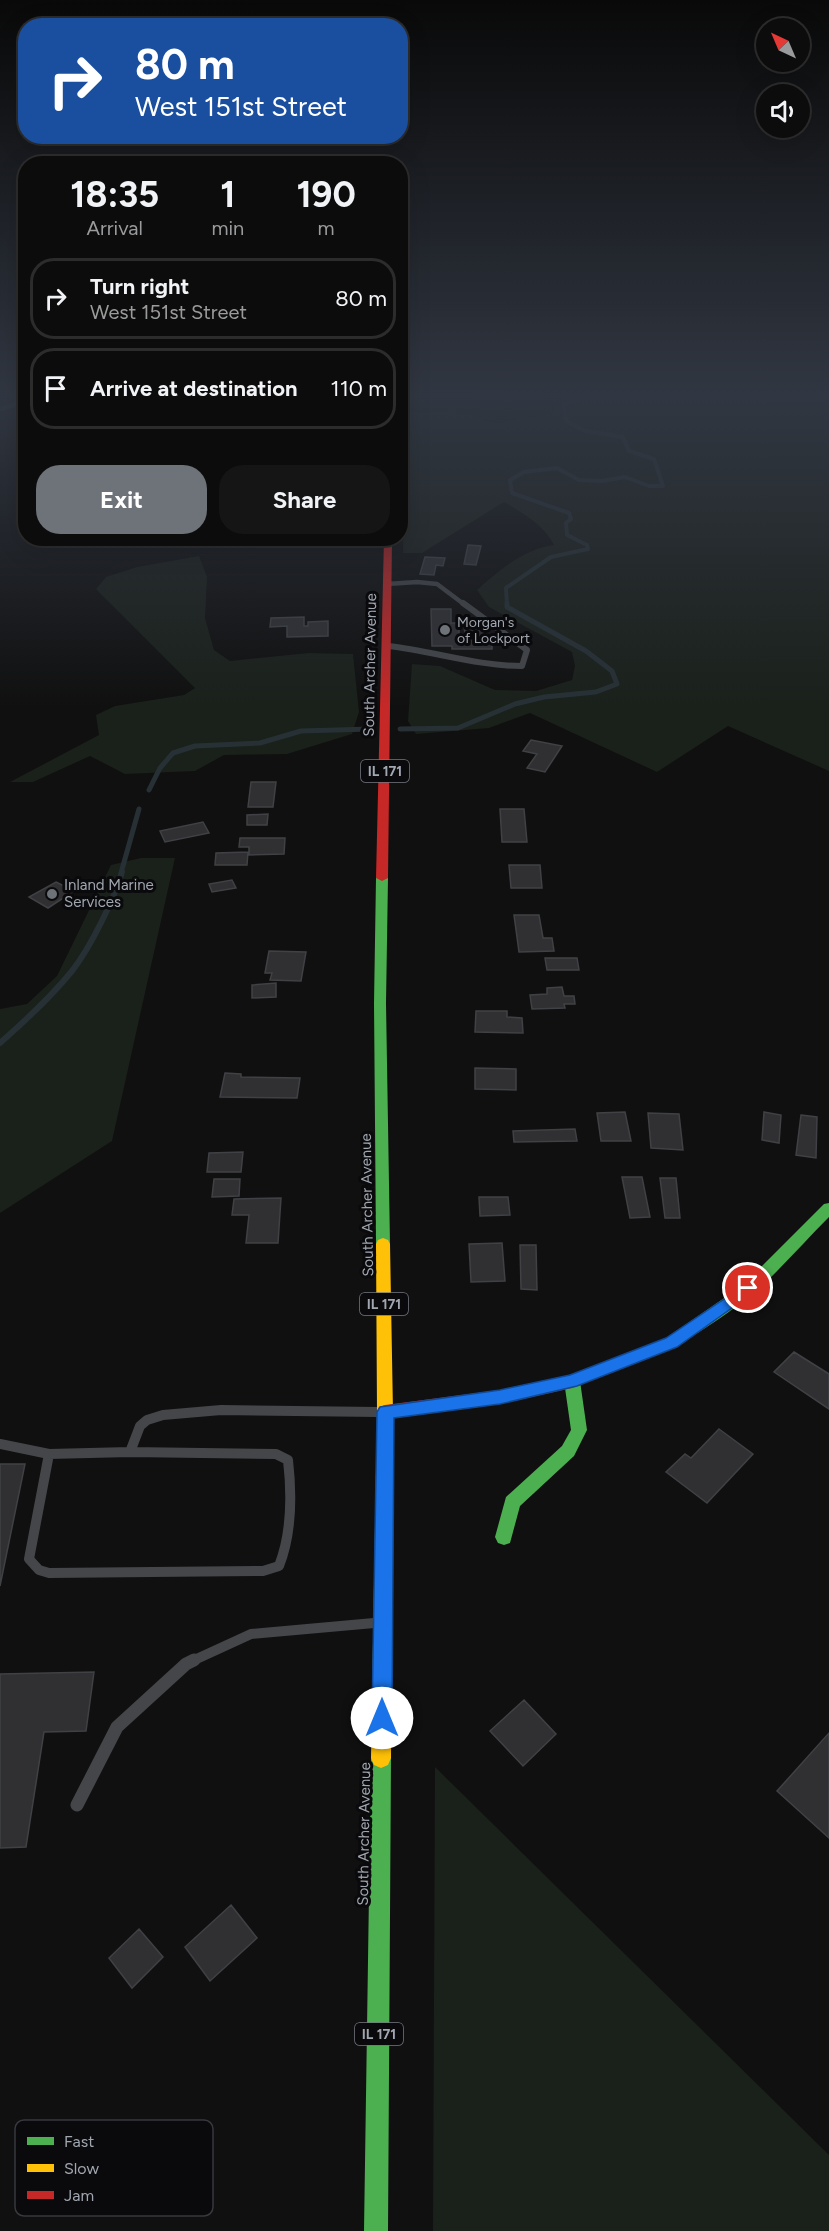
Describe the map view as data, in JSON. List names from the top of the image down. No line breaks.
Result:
{"streets":{"main road":["South Archer Avenue","IL 171"]},"places":["Morgan's of Lockport","Inland Marine Services"],"legend":["Fast","Slow","Jam"],"north":"top left","page":{"turn":["80 m","West 151st Street"],"eta":["18:35","Arrival","1","min","190","m"],"list":[{"name":"Turn right","note":"West 151st Street","value":"80 m"},{"name":"Arrive at destination","value":"110 m"}],"buttons":["Exit","Share"]}}
